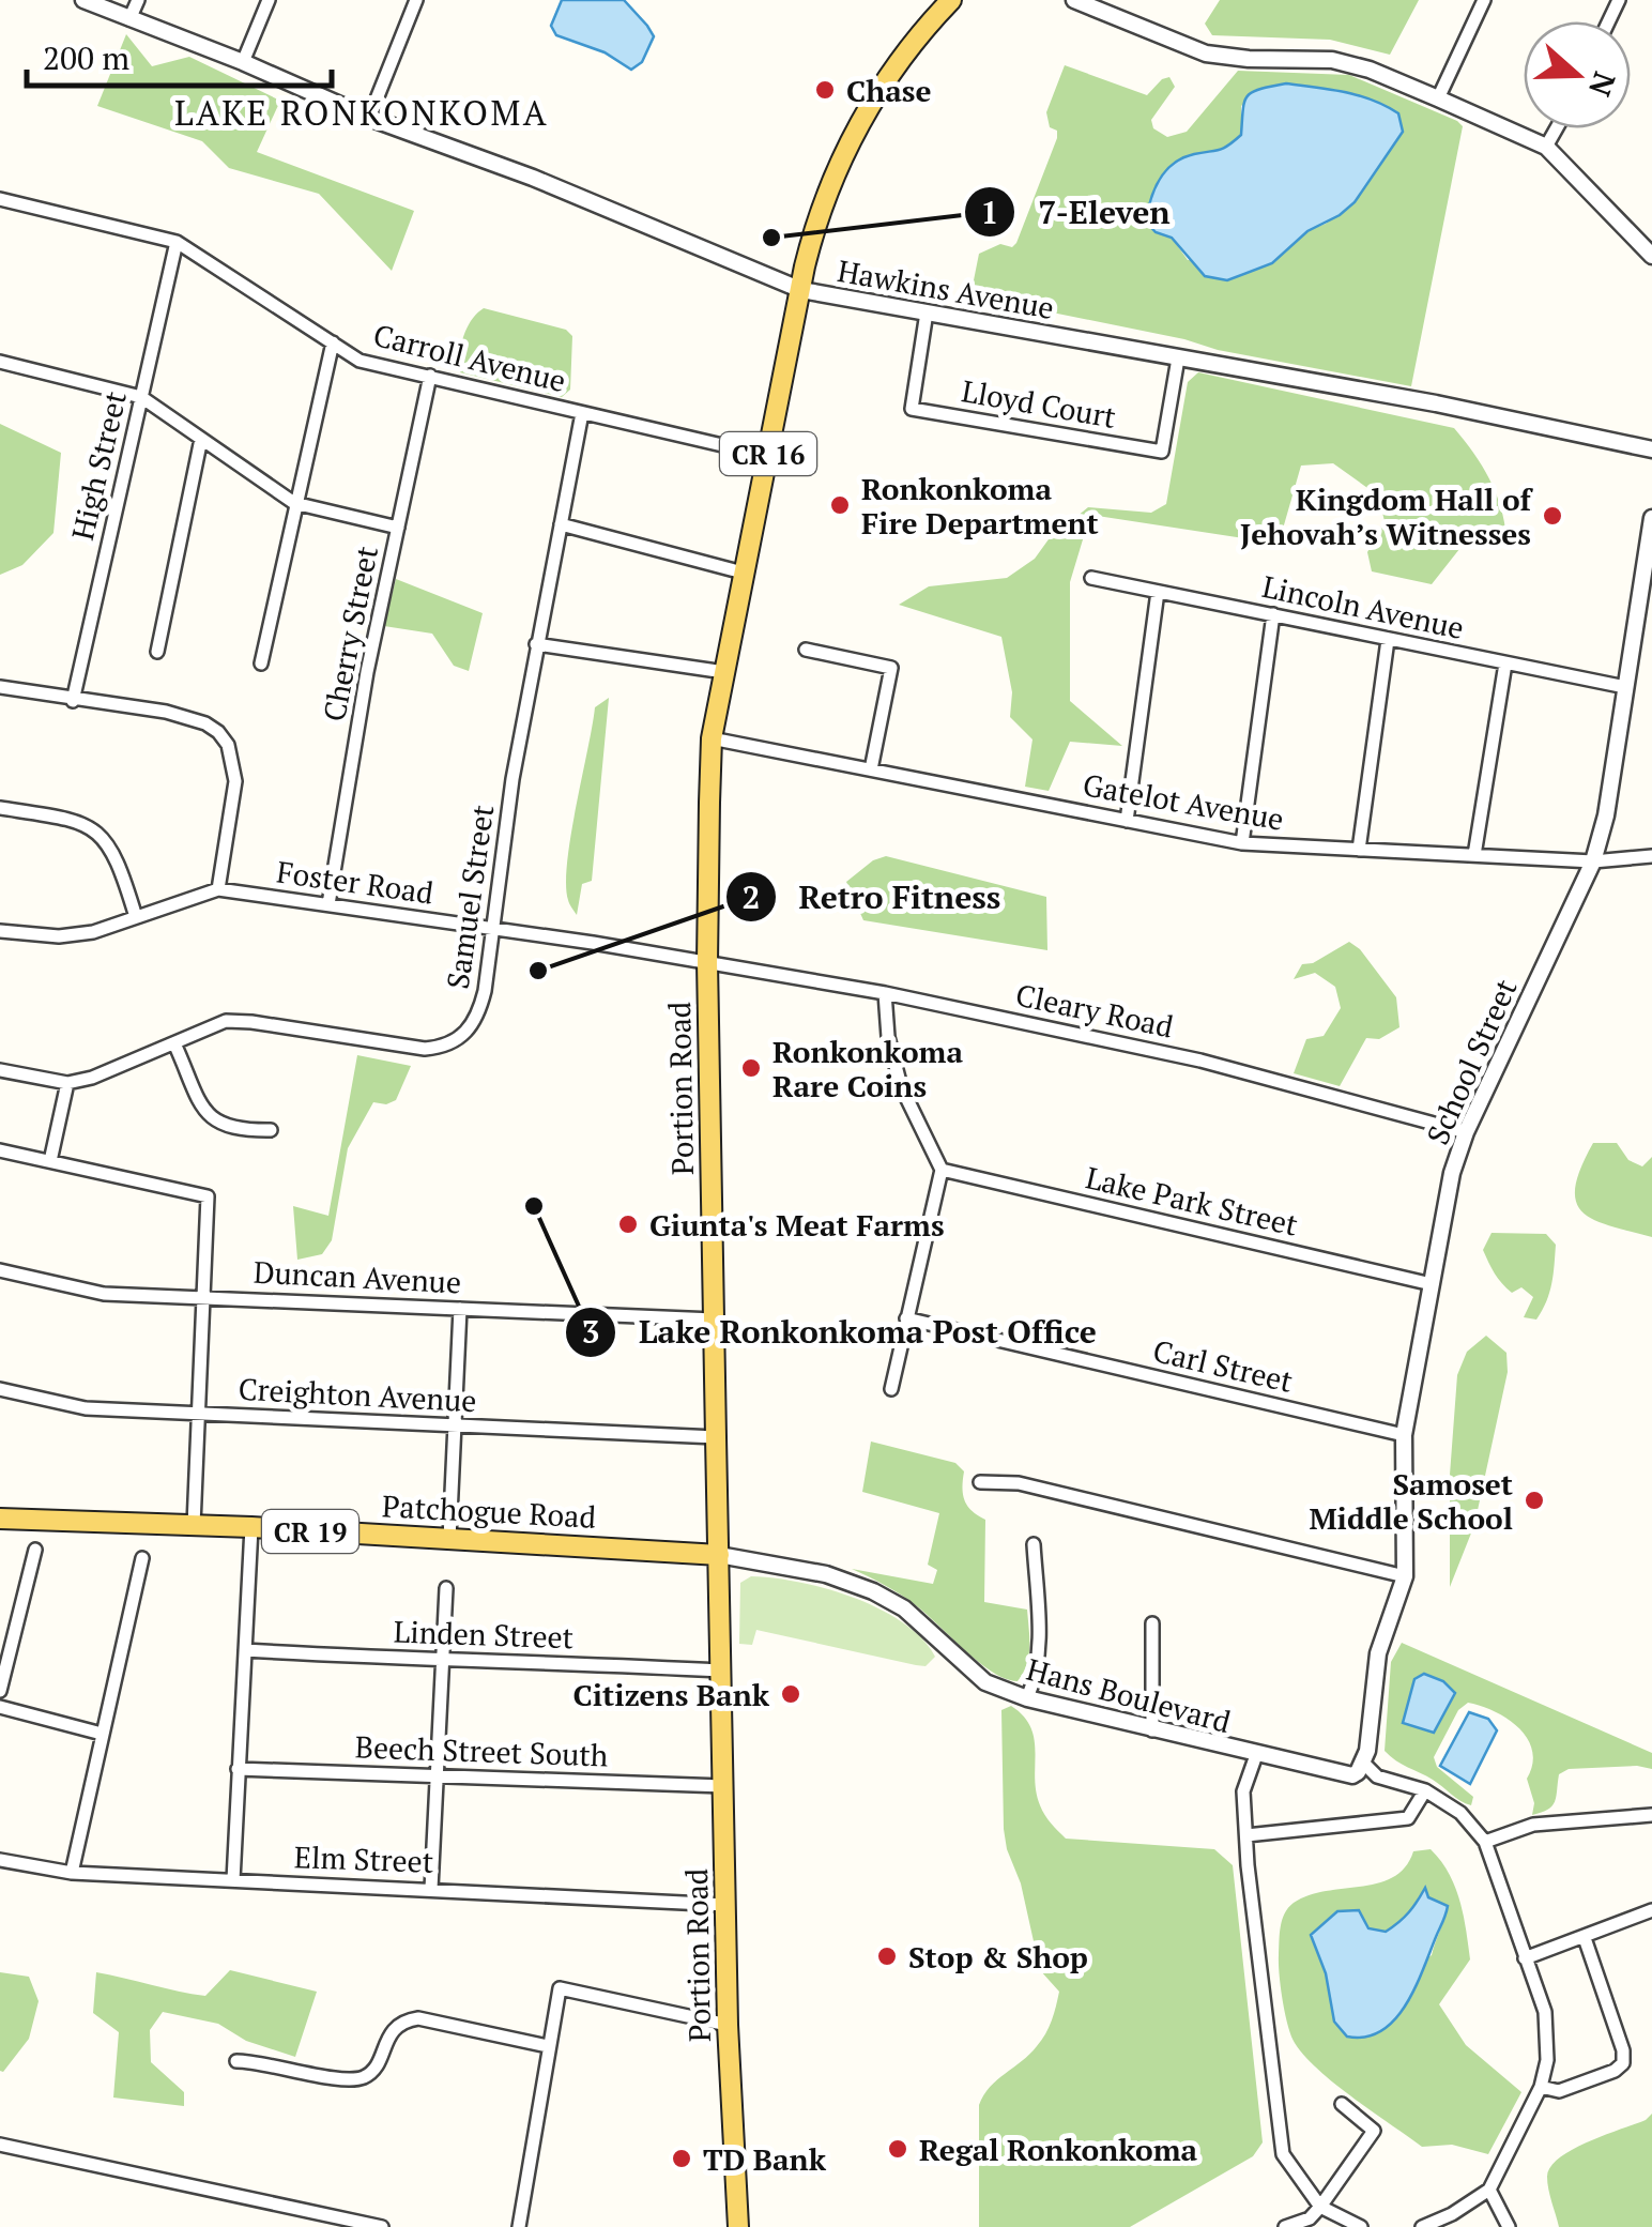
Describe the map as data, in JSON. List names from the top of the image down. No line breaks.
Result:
{"streets":{"main road":["CR 16","Portion Road","Patchogue Road","CR 19"],"street":["Hawkins Avenue","Carroll Avenue","Lloyd Court","High Street","Lincoln Avenue","Cherry Street","Gatelot Avenue","Foster Road","Samuel Street","Cleary Road","School Street","Lake Park Street","Duncan Avenue","Carl Street","Creighton Avenue","Linden Street","Hans Boulevard","Beech Street South","Elm Street"]},"crossings":[["Hawkins Avenue","Lloyd Court"],["Hawkins Avenue","Portion Road"],["Carroll Avenue","High Street"],["Carroll Avenue","Cherry Street"],["Carroll Avenue","Samuel Street"],["Carroll Avenue","Portion Road"],["Lincoln Avenue","School Street"],["Cherry Street","Foster Road"],["Gatelot Avenue","School Street"],["Gatelot Avenue","Portion Road"],["Foster Road","Samuel Street"],["Foster Road","Cleary Road"],["Foster Road","Portion Road"],["Cleary Road","School Street"],["Cleary Road","Portion Road"],["School Street","Lake Park Street"],["School Street","Carl Street"],["School Street","Hans Boulevard"],["Portion Road","Duncan Avenue"],["Portion Road","Creighton Avenue"],["Portion Road","Patchogue Road"],["Portion Road","Linden Street"],["Portion Road","Hans Boulevard"],["Portion Road","Beech Street South"],["Portion Road","Elm Street"],["Patchogue Road","Hans Boulevard"]],"districts":["LAKE RONKONKOMA"],"places":["Chase","7-Eleven","Ronkonkoma Fire Department","Kingdom Hall of Jehovah’s Witnesses","Retro Fitness","Ronkonkoma Rare Coins","Lake Ronkonkoma Post Office","Giunta's Meat Farms","Samoset Middle School","Citizens Bank","Stop & Shop","Regal Ronkonkoma","TD Bank"],"scale_bar":"200 m","north":"right"}
